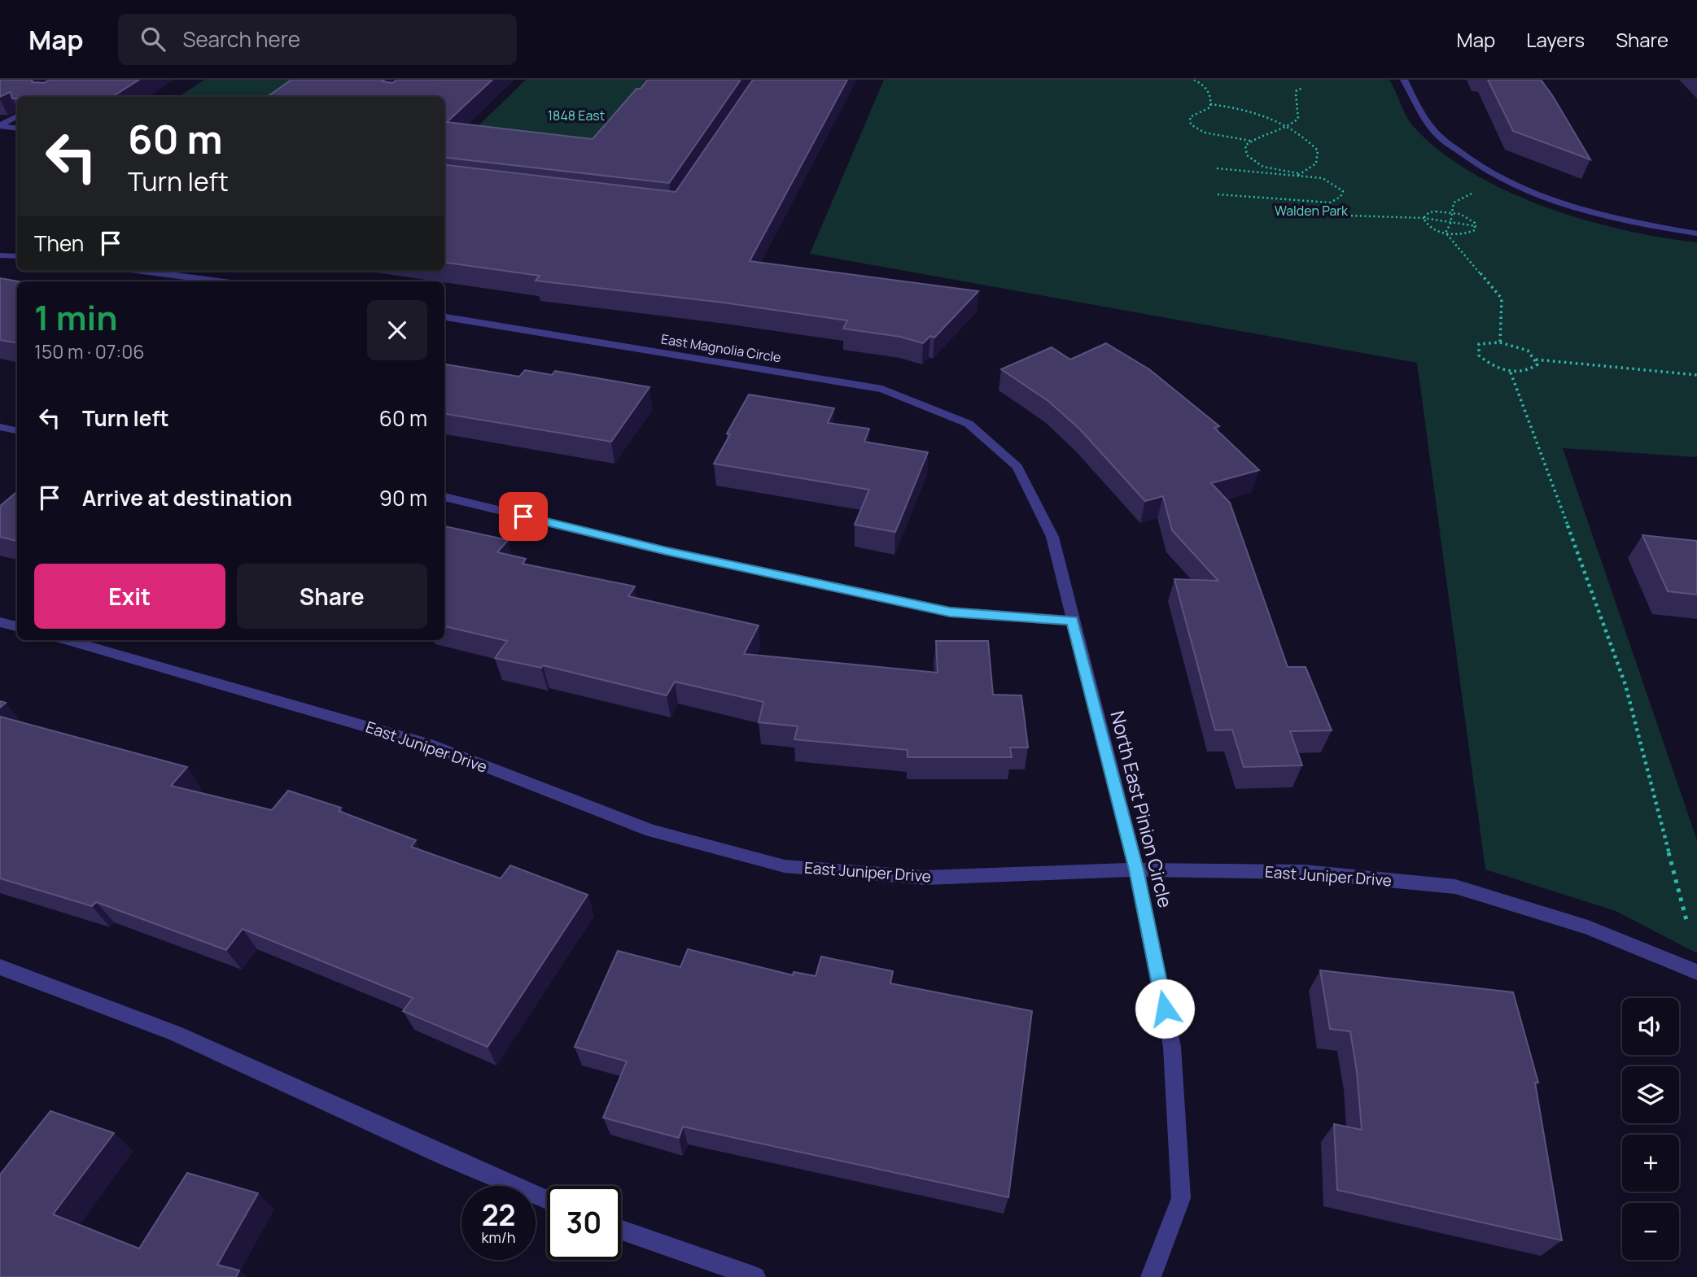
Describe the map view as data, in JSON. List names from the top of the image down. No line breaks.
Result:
{"streets":{"street":["East Magnolia Circle","East Juniper Drive","North East Pinion Circle"]},"crossings":[["East Magnolia Circle","North East Pinion Circle"],["East Juniper Drive","North East Pinion Circle"]],"parks":["1848 East","Walden Park"],"page":{"header":"Map","search":"Search here","nav":["Map","Layers","Share"],"turn":["60 m","Turn left"],"then":"Then","heading":["1 min","150 m · 07:06"],"list":[{"name":"Turn left","value":"60 m"},{"name":"Arrive at destination","value":"90 m"}],"buttons":["Exit","Share"],"map_buttons":["+","−"],"speed":"22 km/h","limit":"30"}}
